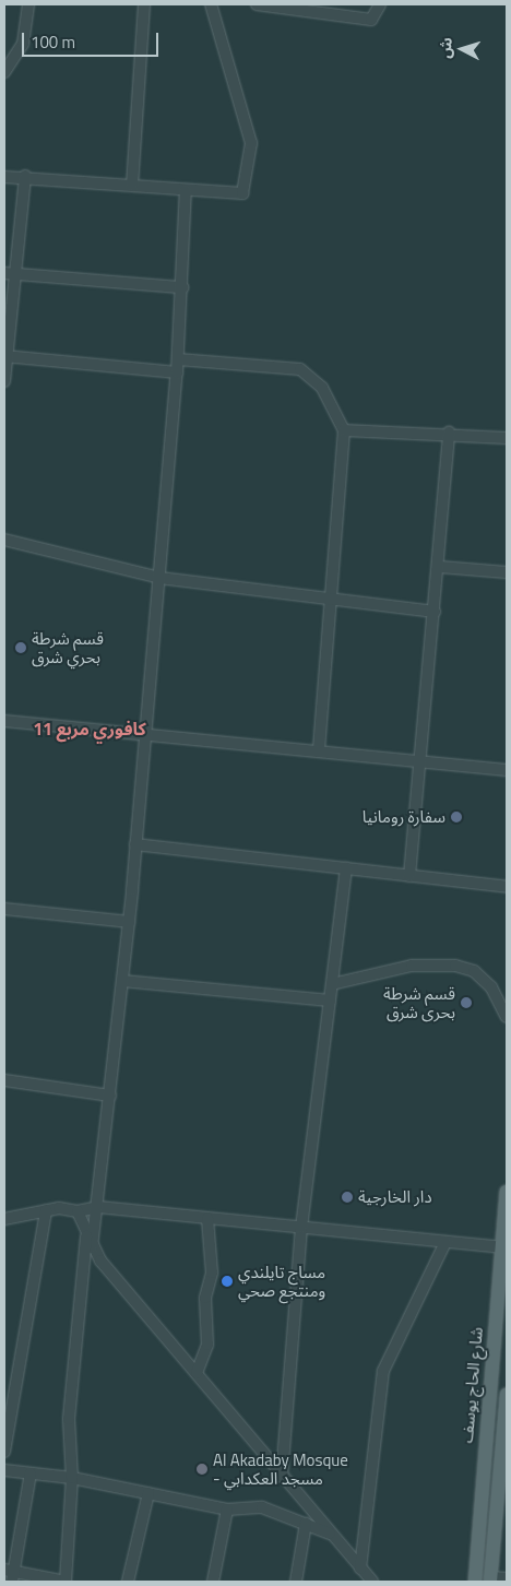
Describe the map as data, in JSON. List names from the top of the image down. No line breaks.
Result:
{"streets":{"main road":["شارع الحاج يوسف"]},"districts":["كافوري مربع 11"],"places":["قسم شرطة بحري شرق","سفارة رومانيا","قسم شرطة بحرى شرق","دار الخارجية","مساج تايلندي ومنتجع صحي","Al Akadaby Mosque - مسجد العكدابي"],"scale_bar":"100 m","north":"left"}
